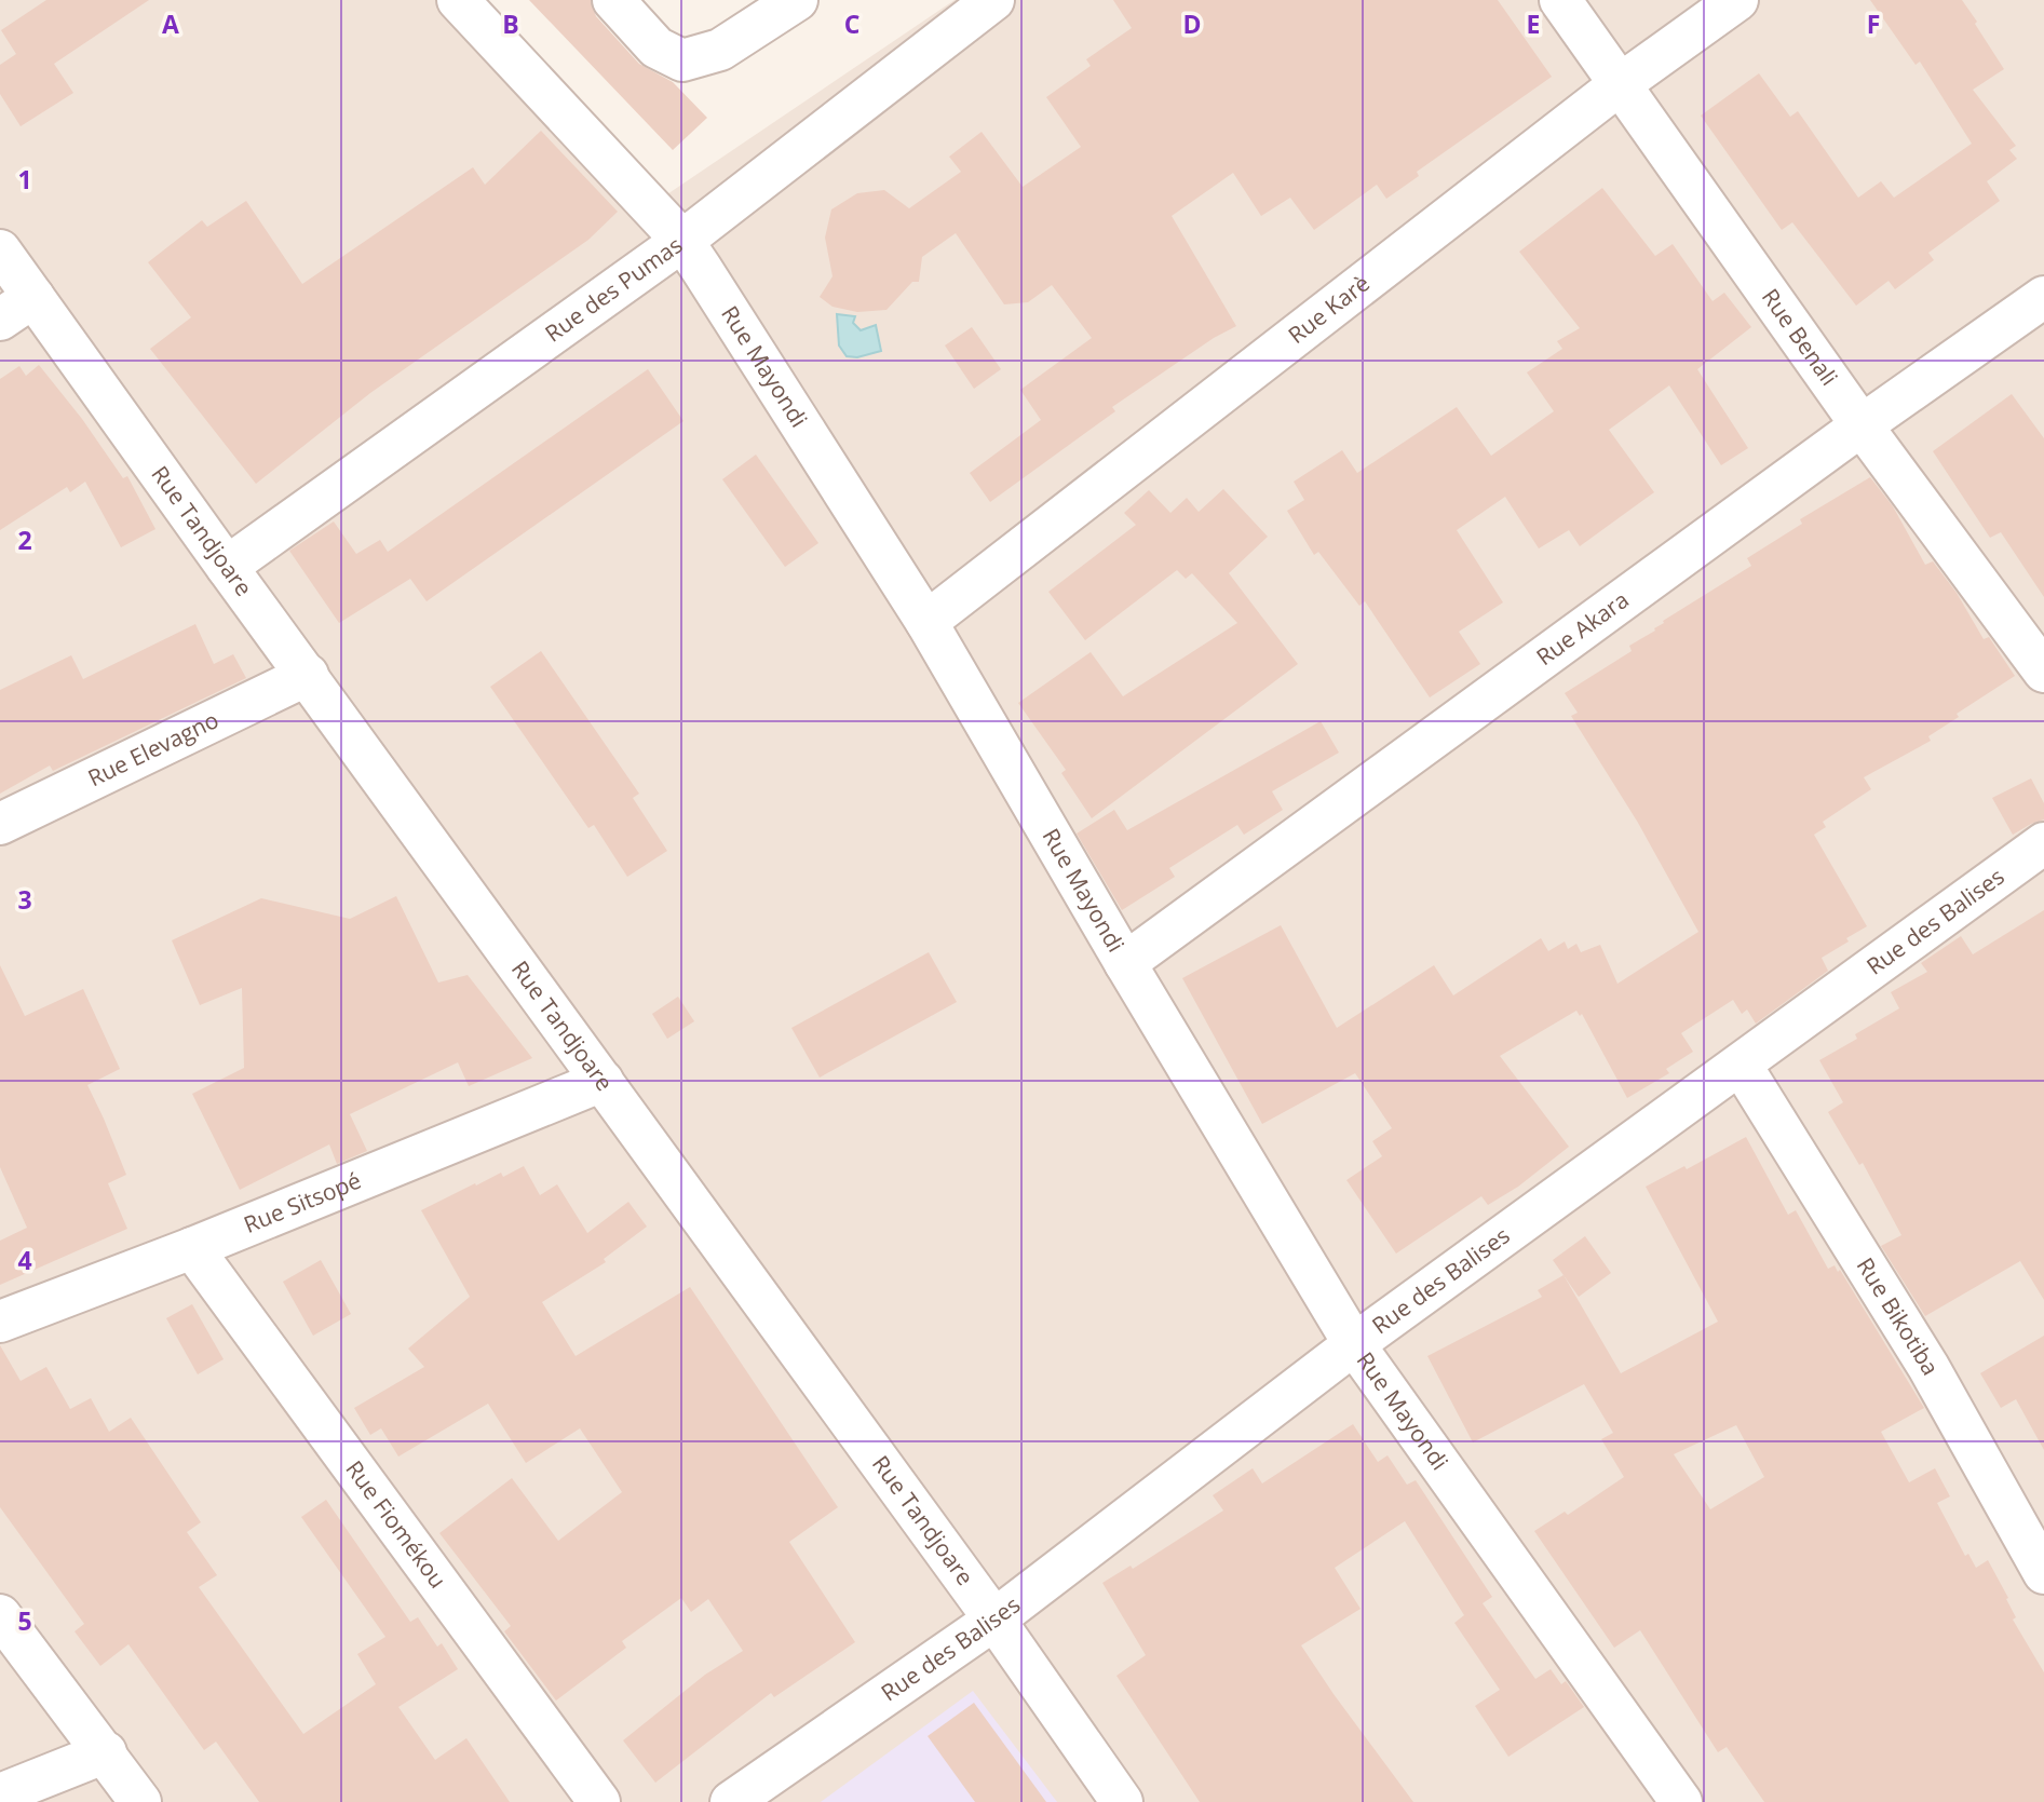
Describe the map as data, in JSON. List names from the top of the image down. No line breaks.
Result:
{"streets":{"street":["Rue des Pumas","Rue Karè","Rue Benali","Rue Mayondi","Rue Tandjoare","Rue Akara","Rue Elevagno","Rue des Balises","Rue Sitsopé","Rue Bikotiba","Rue Fiomékou"]},"crossings":[["Rue des Pumas","Rue Mayondi"],["Rue des Pumas","Rue Tandjoare"],["Rue Karè","Rue Benali"],["Rue Karè","Rue Mayondi"],["Rue Benali","Rue Akara"],["Rue Mayondi","Rue Akara"],["Rue Mayondi","Rue des Balises"],["Rue Tandjoare","Rue Elevagno"],["Rue Tandjoare","Rue des Balises"],["Rue Tandjoare","Rue Sitsopé"],["Rue des Balises","Rue Bikotiba"],["Rue Sitsopé","Rue Fiomékou"]],"grid":{"columns":["A","B","C","D","E","F"],"rows":["1","2","3","4","5"]}}
